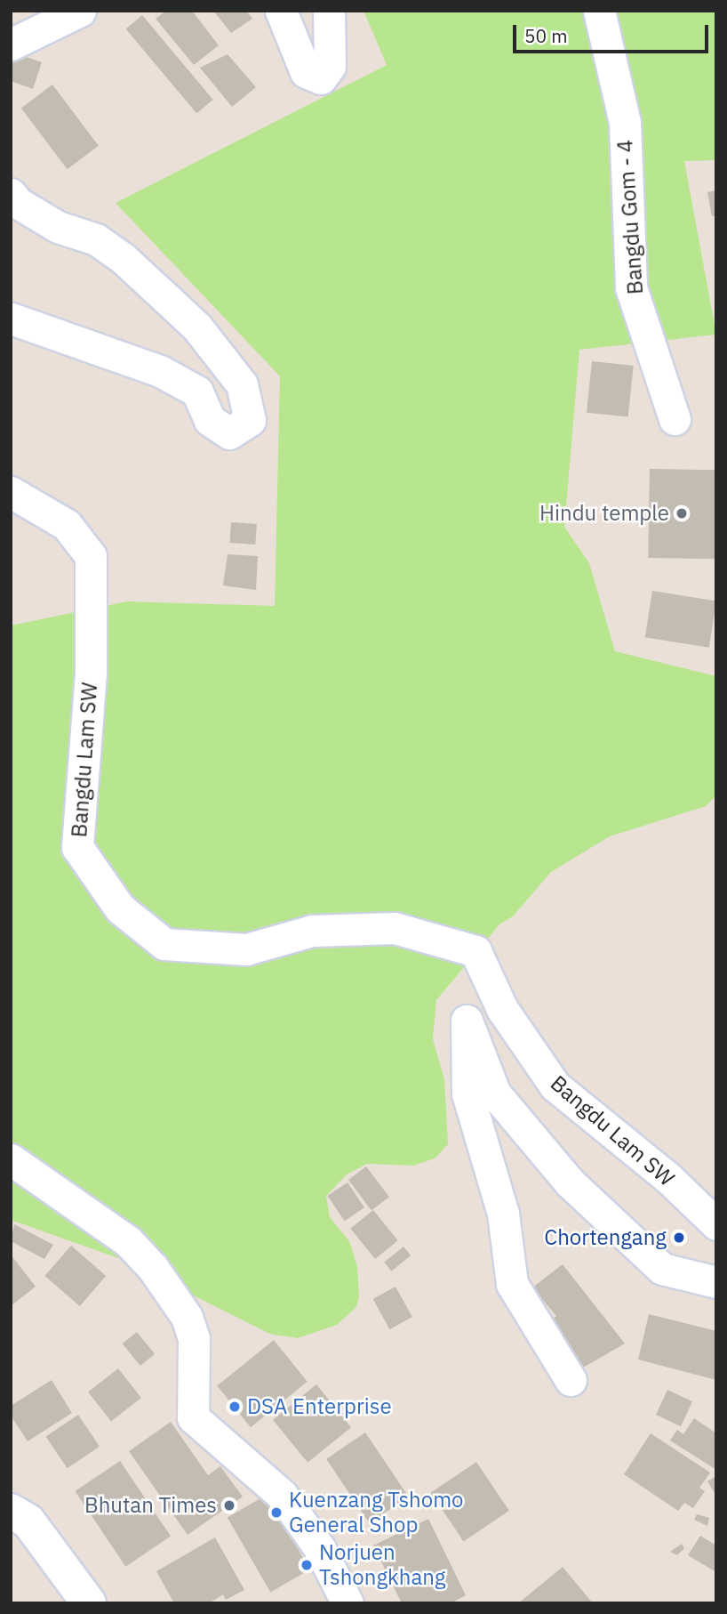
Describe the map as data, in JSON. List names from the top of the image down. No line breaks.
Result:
{"streets":{"street":["Bangdu Gom - 4","Bangdu Lam SW"]},"places":["Hindu temple","Chortengang","DSA Enterprise","Bhutan Times","Kuenzang Tshomo General Shop","Norjuen Tshongkhang"],"scale_bar":"50 m"}
